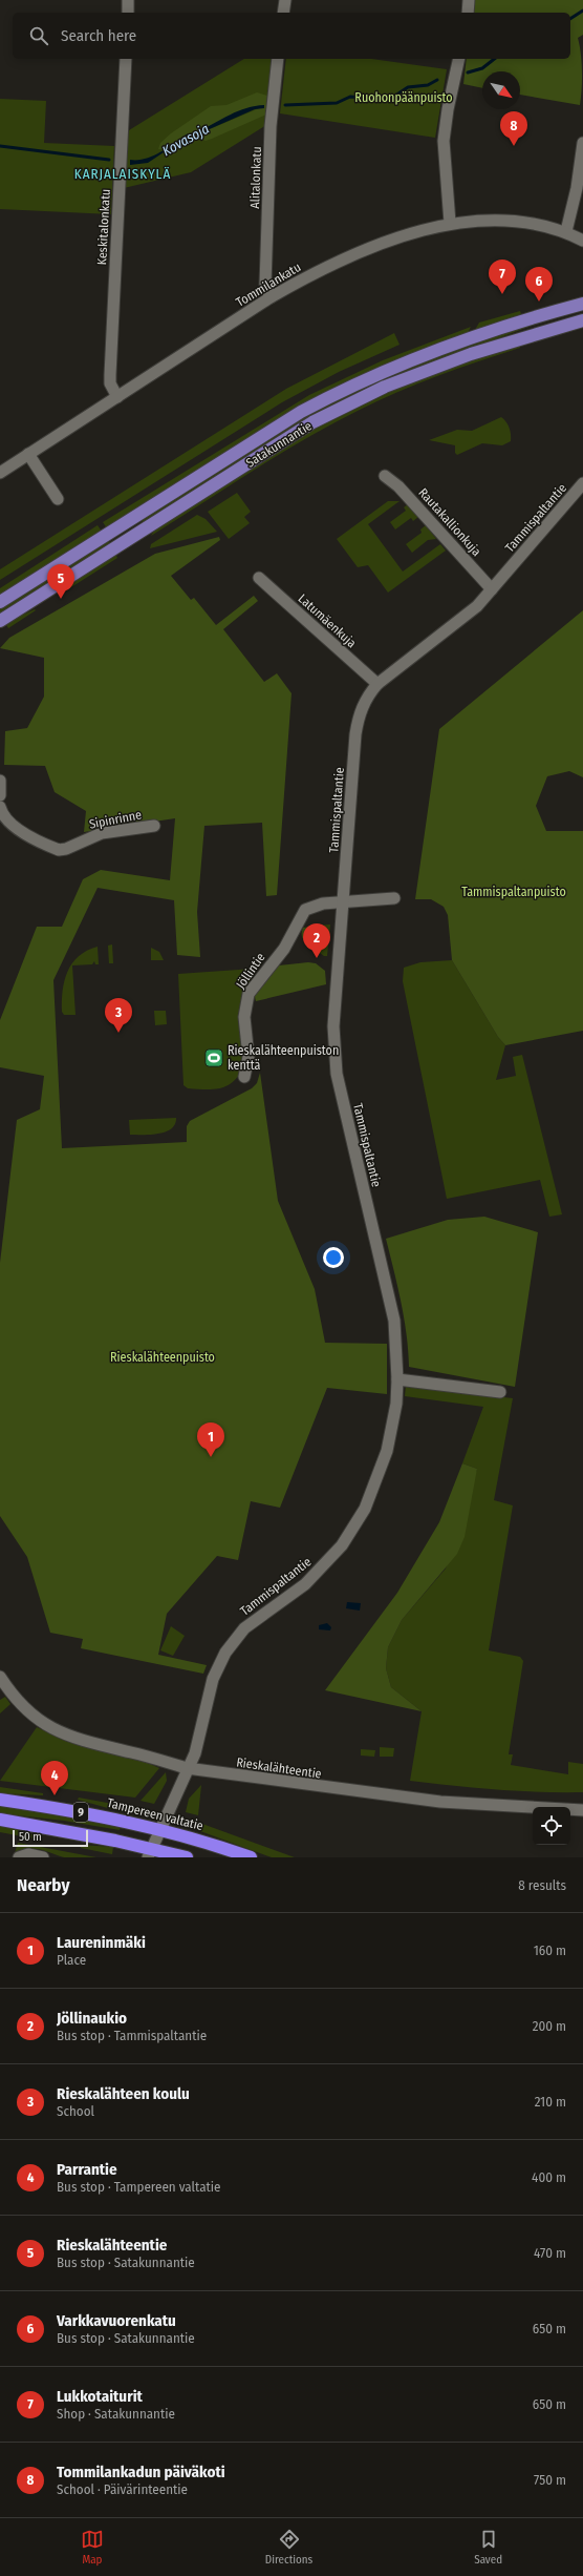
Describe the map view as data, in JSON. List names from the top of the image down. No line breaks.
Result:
{"streets":{"highway":["9","Tampereen valtatie"],"main road":["Satakunnantie"],"street":["Alitalonkatu","Keskitalonkatu","Tommilankatu","Tammispaltantie","Rautakallionkuja","Latumäenkuja","Sipinrinne","Jöllintie","Rieskalähteentie"]},"crossings":[["Alitalonkatu","Tommilankatu"],["Keskitalonkatu","Tommilankatu"],["Tammispaltantie","Rautakallionkuja"],["Tammispaltantie","Latumäenkuja"],["Tammispaltantie","Jöllintie"],["Tammispaltantie","Rieskalähteentie"],["Tammispaltantie","9"],["Tammispaltantie","Tampereen valtatie"]],"districts":["KARJALAISKYLÄ"],"water":["Kovasoja"],"parks":["Ruohonpäänpuisto","Tammispaltanpuisto","Rieskalähteenpuisto"],"places":{"sports":["Rieskalähteenpuiston kenttä"]},"scale_bar":"50 m","north":"bottom right","page":{"search":"Search here","pins":["8","7","6","5","2","3","1","4"],"scale":"50 m","heading":["Nearby","8 results"],"list":[{"mark":"1","name":"Laureninmäki","note":"Place","value":"160 m"},{"mark":"2","name":"Jöllinaukio","note":"Bus stop · Tammispaltantie","value":"200 m"},{"mark":"3","name":"Rieskalähteen koulu","note":"School","value":"210 m"},{"mark":"4","name":"Parrantie","note":"Bus stop · Tampereen valtatie","value":"400 m"},{"mark":"5","name":"Rieskalähteentie","note":"Bus stop · Satakunnantie","value":"470 m"},{"mark":"6","name":"Varkkavuorenkatu","note":"Bus stop · Satakunnantie","value":"650 m"},{"mark":"7","name":"Lukkotaiturit","note":"Shop · Satakunnantie","value":"650 m"},{"mark":"8","name":"Tommilankadun päiväkoti","note":"School · Päivärinteentie","value":"750 m"}],"nav":["Map","Directions","Saved"]}}
